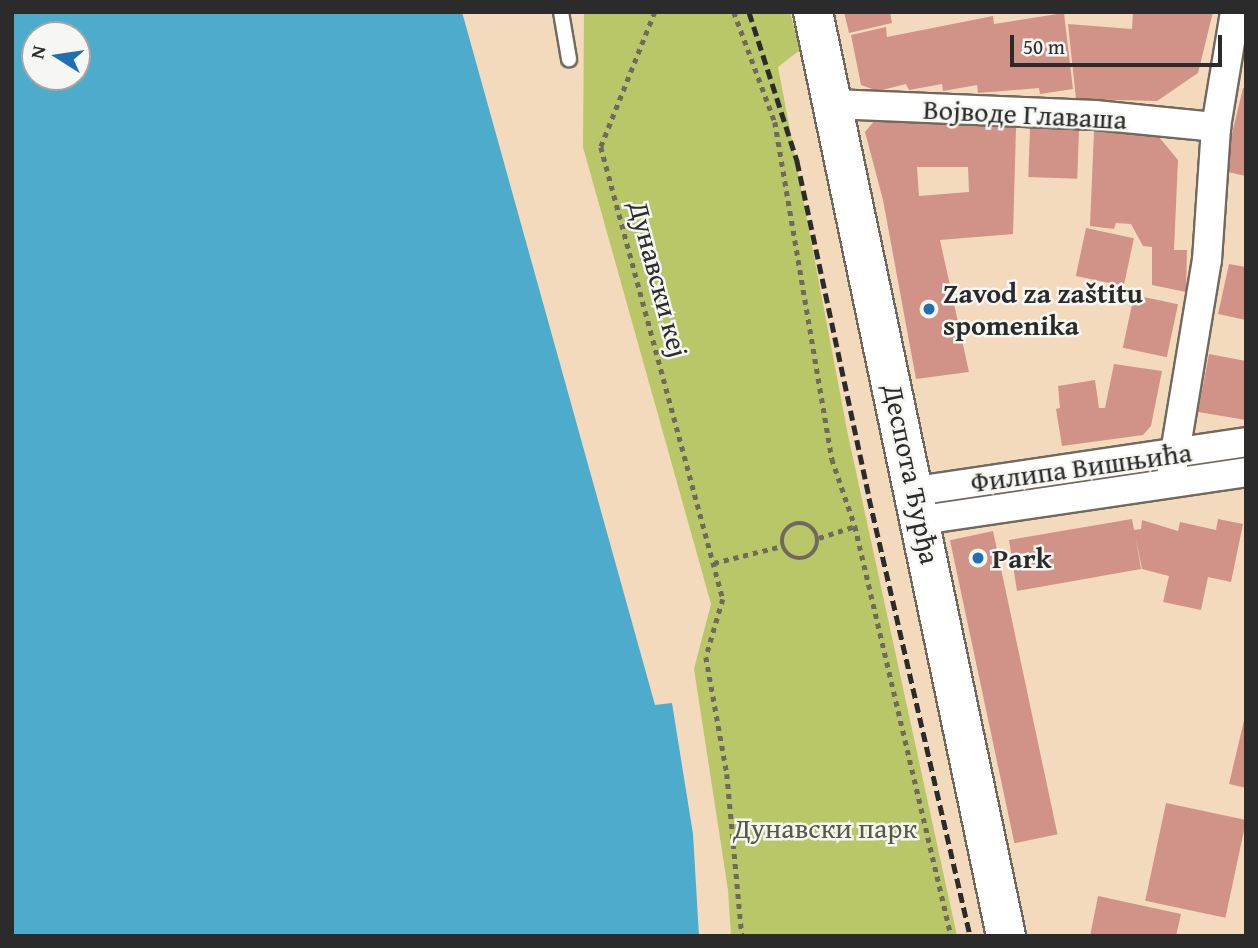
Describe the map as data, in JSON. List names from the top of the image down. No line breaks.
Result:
{"streets":{"street":["Војводе Главаша","Филипа Вишњића","Деспота Ђурђа"],"path":["Дунавски кеј"]},"crossings":[["Војводе Главаша","Деспота Ђурђа"],["Филипа Вишњића","Деспота Ђурђа"]],"parks":["Дунавски парк"],"places":["Zavod za zaštitu spomenika","Park"],"scale_bar":"50 m","north":"left"}
